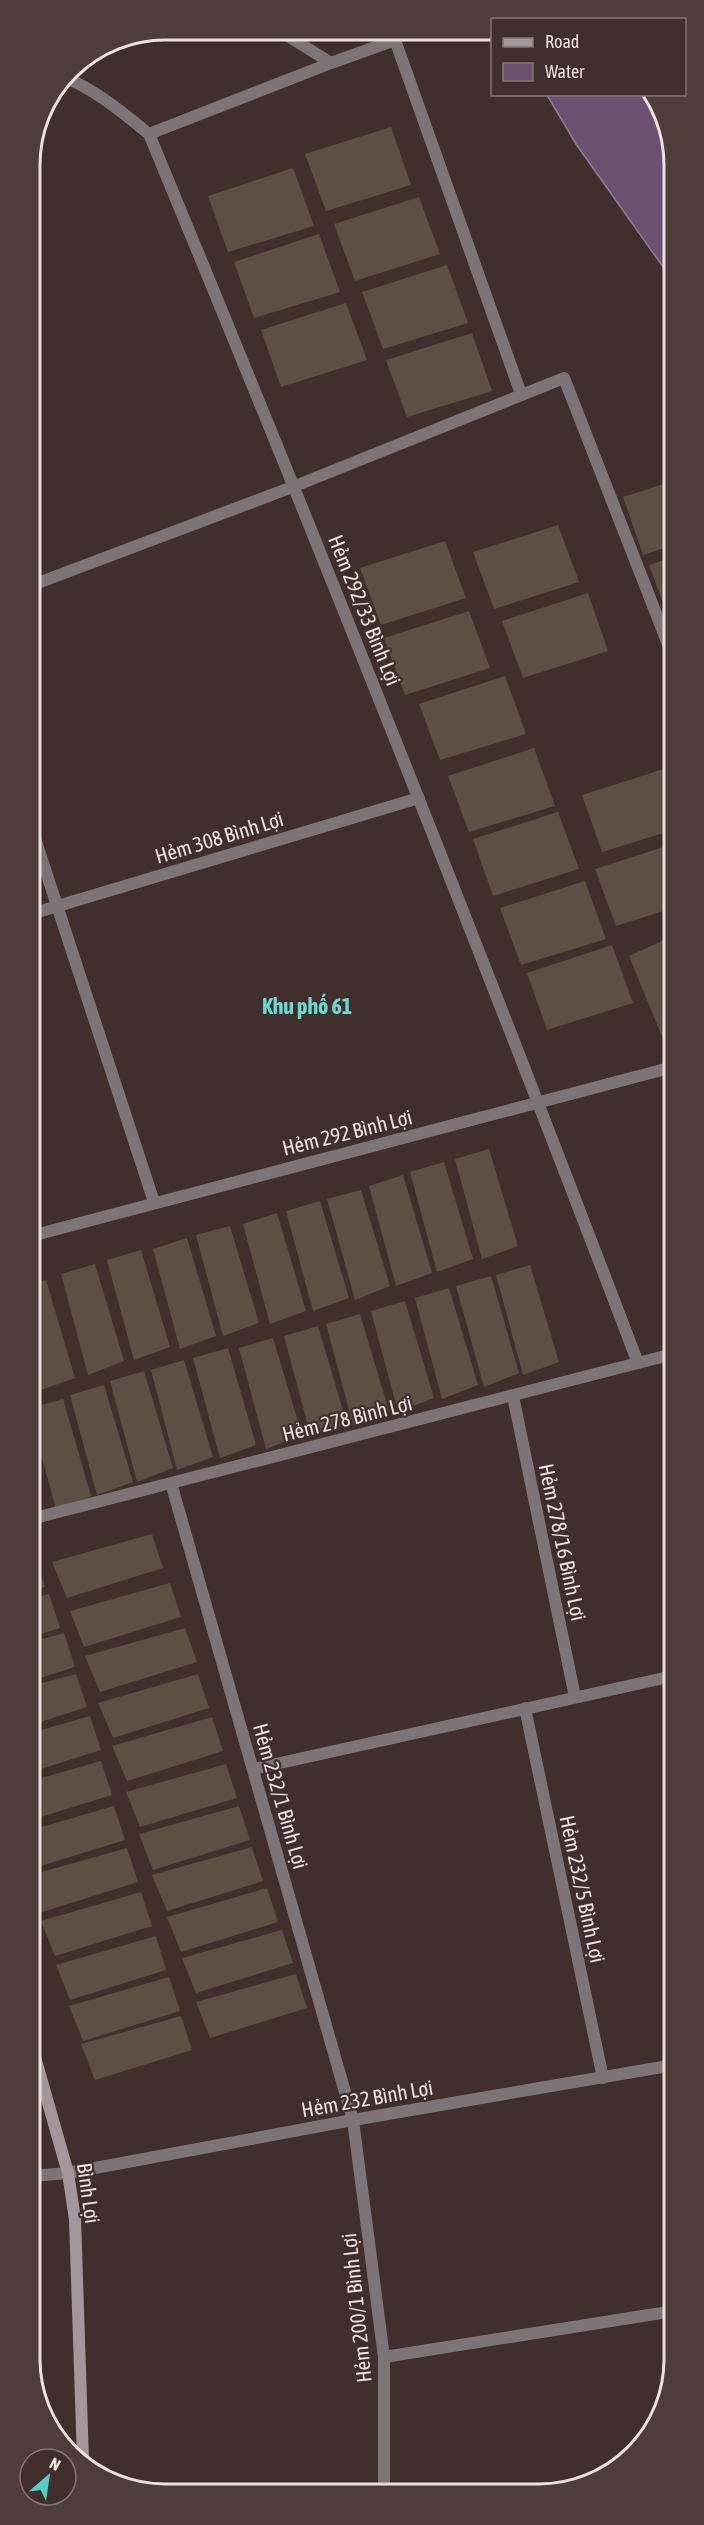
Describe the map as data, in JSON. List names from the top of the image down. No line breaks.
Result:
{"streets":{"street":["Hẻm 292/33 Bình Lợi","Hẻm 308 Bình Lợi","Hẻm 292 Bình Lợi","Hẻm 278 Bình Lợi","Hẻm 278/16 Bình Lợi","Hẻm 232/1 Bình Lợi","Hẻm 232/5 Bình Lợi","Hẻm 232 Bình Lợi","Bình Lợi","Hẻm 200/1 Bình Lợi"]},"crossings":[["Hẻm 292/33 Bình Lợi","Hẻm 308 Bình Lợi"],["Hẻm 292/33 Bình Lợi","Hẻm 292 Bình Lợi"],["Hẻm 292/33 Bình Lợi","Hẻm 278 Bình Lợi"],["Hẻm 278 Bình Lợi","Hẻm 278/16 Bình Lợi"],["Hẻm 278 Bình Lợi","Hẻm 232/1 Bình Lợi"],["Hẻm 232/1 Bình Lợi","Hẻm 232 Bình Lợi"],["Hẻm 232/1 Bình Lợi","Hẻm 200/1 Bình Lợi"],["Hẻm 232/5 Bình Lợi","Hẻm 232 Bình Lợi"],["Hẻm 232 Bình Lợi","Bình Lợi"],["Hẻm 232 Bình Lợi","Hẻm 200/1 Bình Lợi"]],"districts":["Khu phố 61"],"legend":["Road","Water"],"north":"top right"}
